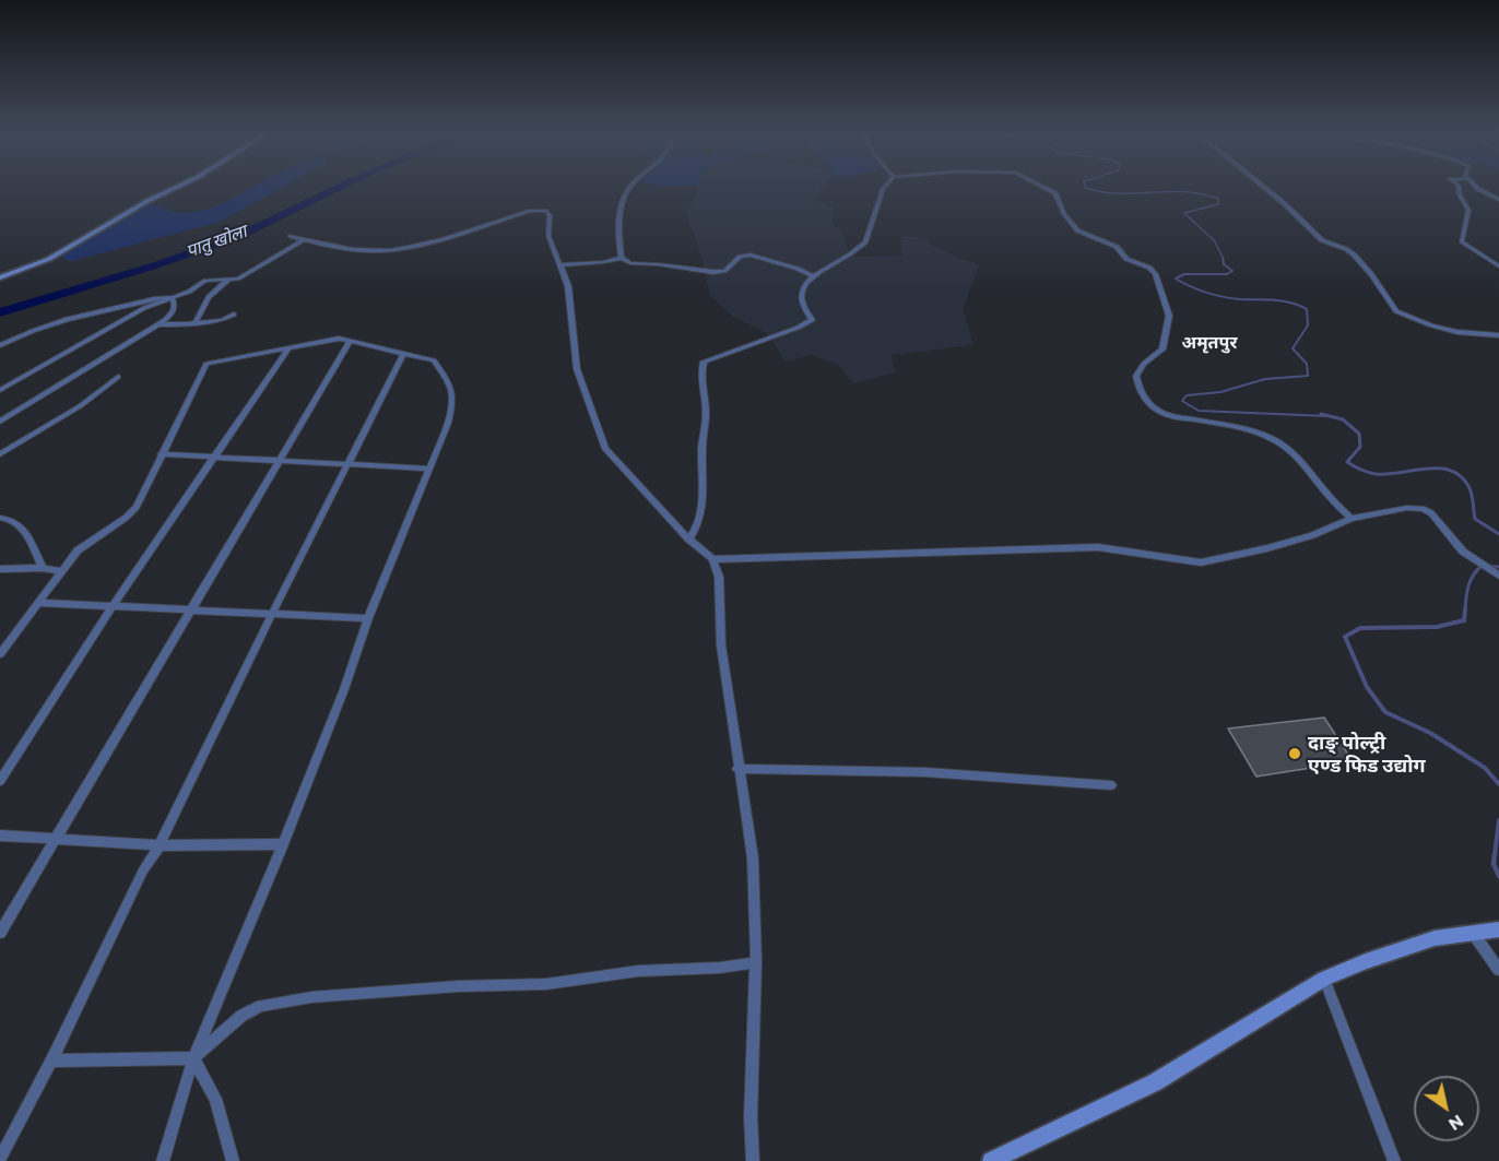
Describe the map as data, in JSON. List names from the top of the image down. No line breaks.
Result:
{"districts":["अमृतपुर"],"water":["पातु खोला"],"places":["दाङ् पोल्ट्री एण्ड फिड उद्योग"],"north":"bottom right"}
